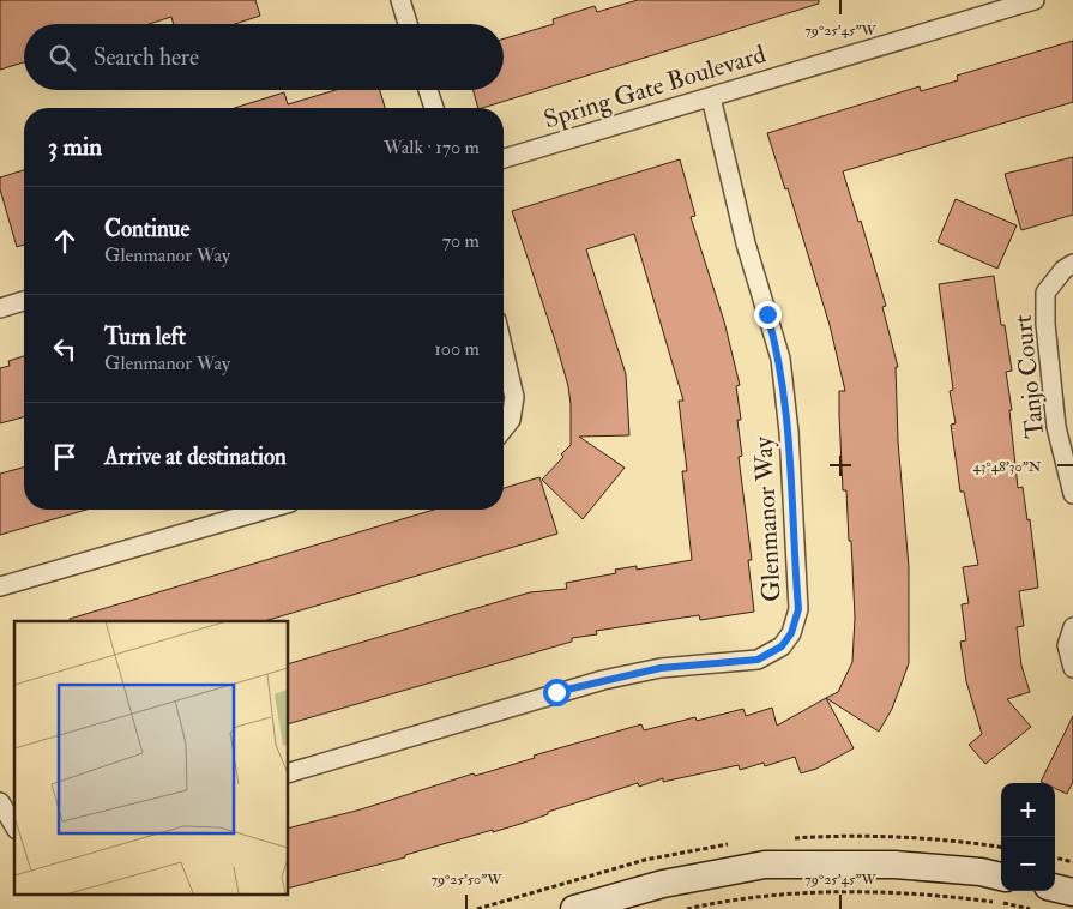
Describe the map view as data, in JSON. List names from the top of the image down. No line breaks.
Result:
{"streets":{"street":["Spring Gate Boulevard","Tanjo Court","Glenmanor Way"]},"crossings":[["Spring Gate Boulevard","Glenmanor Way"]],"page":{"search":"Search here","heading":["3 min","Walk · 170 m"],"list":[["Continue","Glenmanor Way","70 m"],["Turn left","Glenmanor Way","100 m"],"Arrive at destination"],"map_buttons":["+","−"]},"coordinates":["79°25'45\"W","43°48'30\"N","79°25'50\"W"]}
